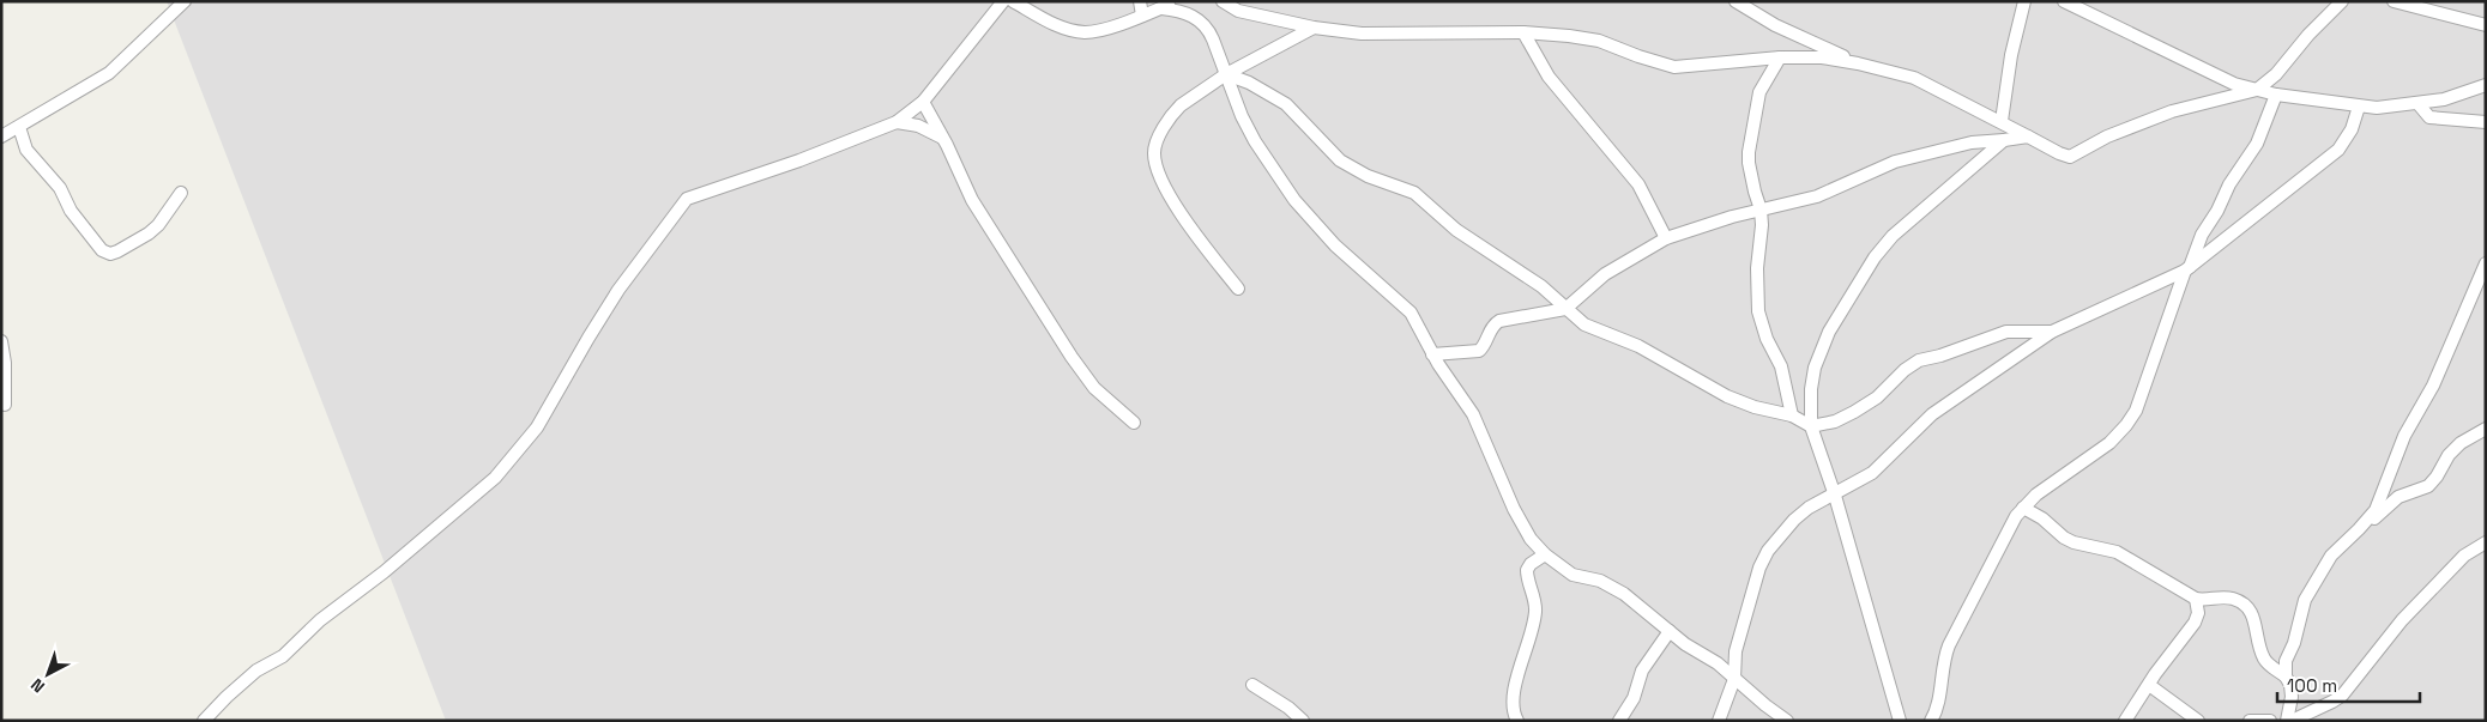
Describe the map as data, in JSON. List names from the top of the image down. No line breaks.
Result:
{"scale_bar":"100 m","north":"bottom left"}
